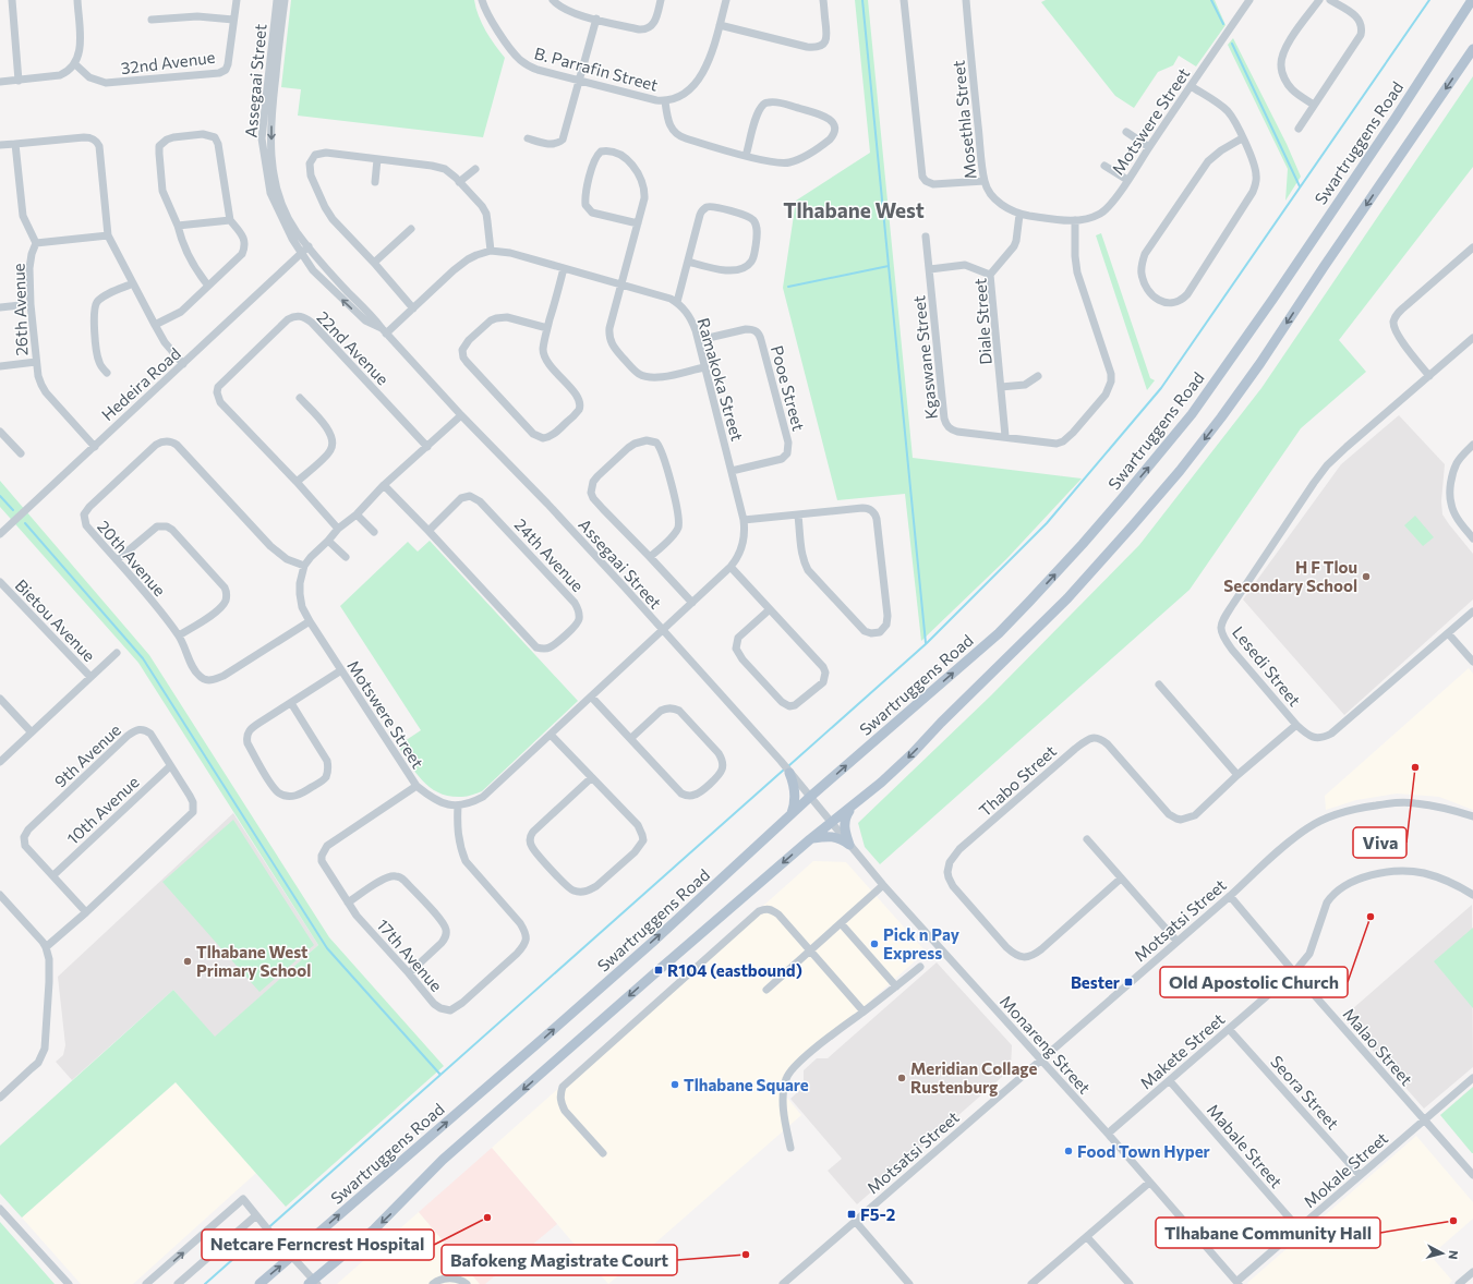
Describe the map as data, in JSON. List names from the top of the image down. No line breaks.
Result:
{"streets":{"main road":["Swartruggens Road"],"street":["32nd Avenue","B. Parrafin Street","Assegaai Street","Mosethla Street","Motswere Street","26th Avenue","Diale Street","22nd Avenue","Kgaswane Street","Ramakoka Street","Hedeira Road","Pooe Street","24th Avenue","20th Avenue","Bietou Avenue","Lesedi Street","9th Avenue","Thabo Street","10th Avenue","Motsatsi Street","17th Avenue","Monareng Street","Malao Street","Makete Street","Seora Street","Mabale Street","Mokale Street"]},"crossings":[["Assegaai Street","Motswere Street"],["Assegaai Street","Swartruggens Road"],["Assegaai Street","Ramakoka Street"],["Assegaai Street","Hedeira Road"],["Assegaai Street","Monareng Street"],["Mosethla Street","Motswere Street"],["Mosethla Street","Diale Street"],["Motswere Street","22nd Avenue"],["Motswere Street","Kgaswane Street"],["Motswere Street","24th Avenue"],["Motswere Street","20th Avenue"],["Motswere Street","17th Avenue"],["26th Avenue","Hedeira Road"],["Diale Street","Kgaswane Street"],["Ramakoka Street","Pooe Street"],["Lesedi Street","Thabo Street"],["9th Avenue","10th Avenue"],["Motsatsi Street","Monareng Street"],["Motsatsi Street","Malao Street"],["Monareng Street","Makete Street"],["Monareng Street","Mokale Street"],["Malao Street","Makete Street"],["Malao Street","Mokale Street"],["Makete Street","Seora Street"],["Makete Street","Mabale Street"],["Seora Street","Mokale Street"],["Mabale Street","Mokale Street"]],"districts":["Tlhabane West"],"places":{"other":["H F Tlou Secondary School","Viva","Old Apostolic Church","Pick n Pay Express","Tlhabane West Primary School","Meridian Collage Rustenburg","Tlhabane Square","Food Town Hyper","Netcare Ferncrest Hospital","Tlhabane Community Hall","Bafokeng Magistrate Court"],"transit":["R104 (eastbound)","Bester","F5-2"]},"north":"right"}
